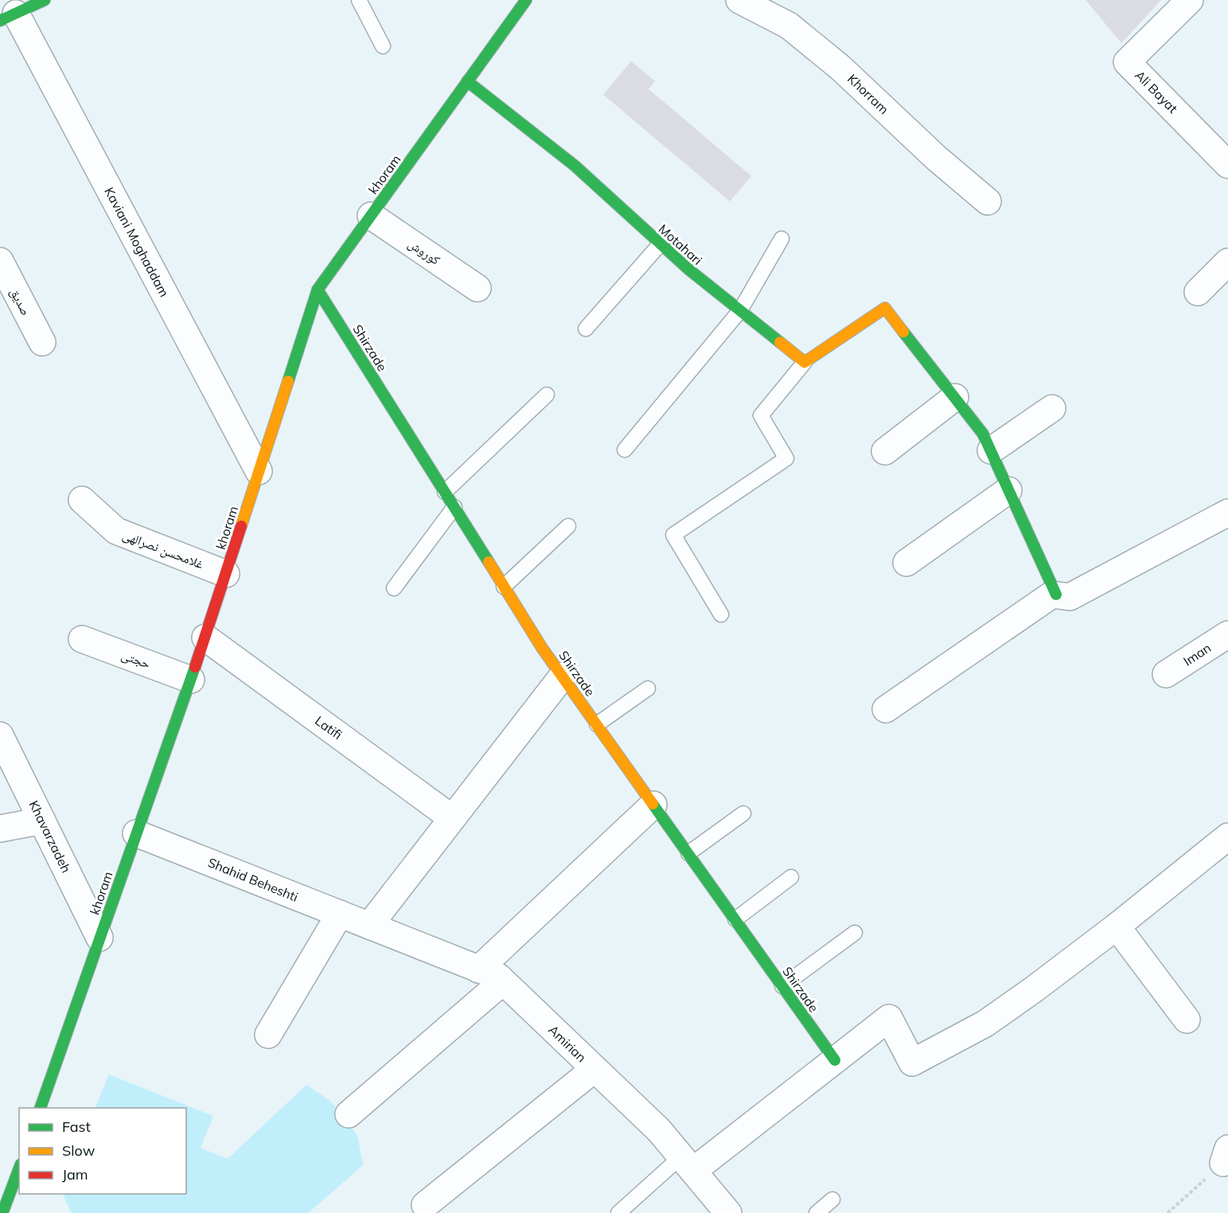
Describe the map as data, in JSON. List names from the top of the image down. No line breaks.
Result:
{"streets":{"street":["Ali Bayat","Khorram","khoram","Kaviani Moghaddam","Motahari","کوروش","صدیق","Shirzade","غلامحسن نصرالهی","Iman","حجتی","Latifi","Khavarzadeh","Shahid Beheshti","Amirian"]},"crossings":[["khoram","Kaviani Moghaddam"],["khoram","Motahari"],["khoram","کوروش"],["khoram","Shirzade"],["khoram","غلامحسن نصرالهی"],["khoram","حجتی"],["khoram","Latifi"],["khoram","Khavarzadeh"],["khoram","Shahid Beheshti"],["Shahid Beheshti","Amirian"]],"legend":["Fast","Slow","Jam"]}
